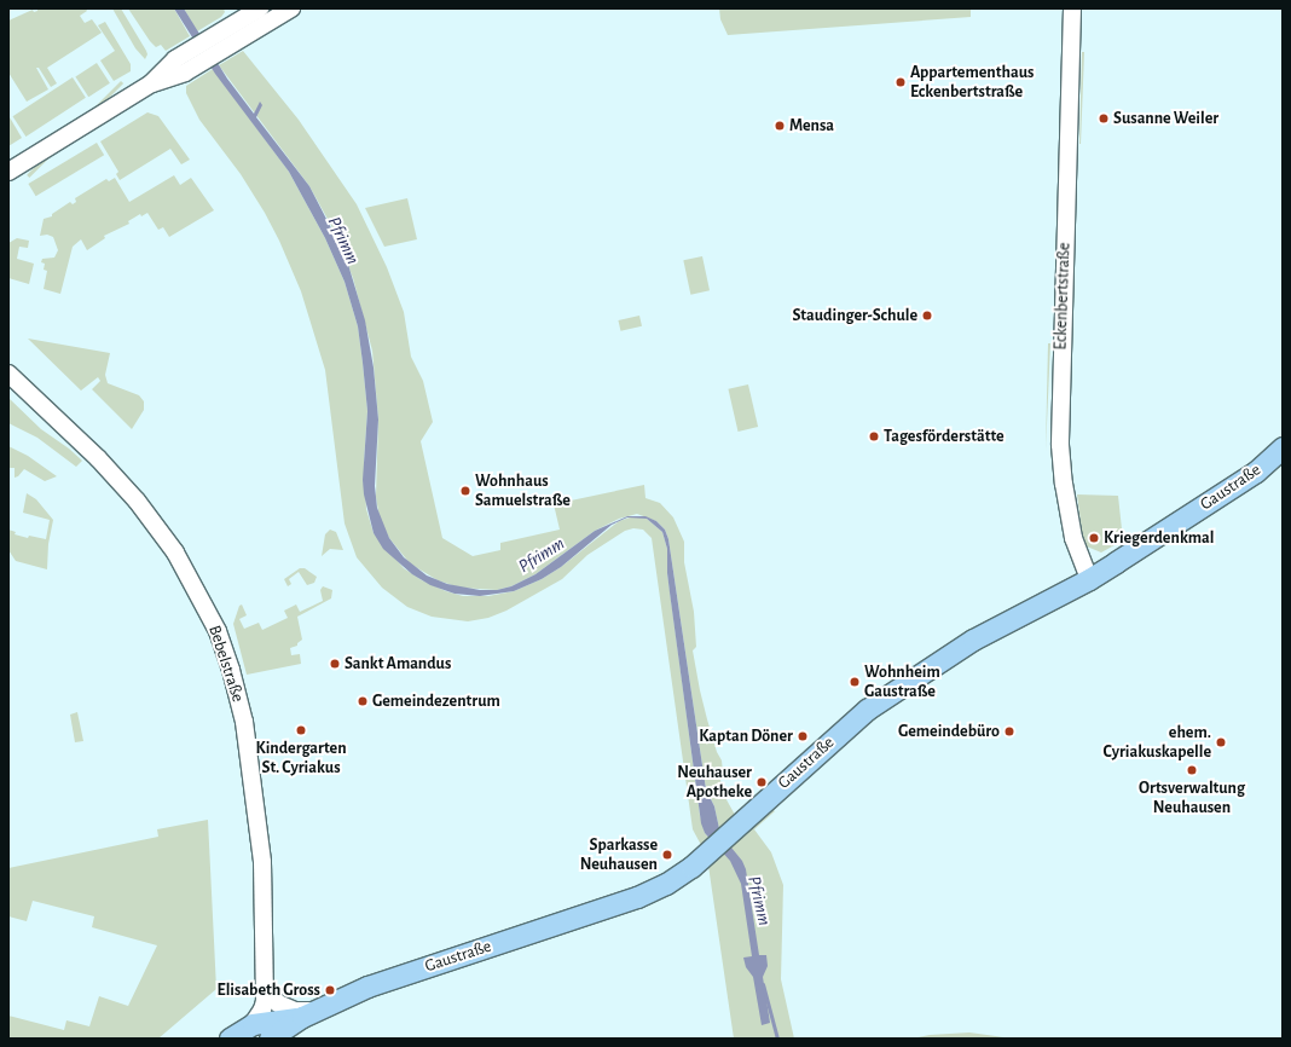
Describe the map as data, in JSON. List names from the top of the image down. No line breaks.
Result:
{"streets":{"main road":["Gaustraße"],"street":["Eckenbertstraße","Bebelstraße"]},"crossings":[["Eckenbertstraße","Gaustraße"],["Gaustraße","Bebelstraße"]],"water":["Pfrimm"],"places":["Appartementhaus Eckenbertstraße","Susanne Weiler","Mensa","Staudinger-Schule","Tagesförderstätte","Wohnhaus Samuelstraße","Kriegerdenkmal","Sankt Amandus","Wohnheim Gaustraße","Gemeindezentrum","Kindergarten St. Cyriakus","Gemeindebüro","Kaptan Döner","ehem. Cyriakuskapelle","Ortsverwaltung Neuhausen","Neuhauser Apotheke","Sparkasse Neuhausen","Elisabeth Gross"]}
